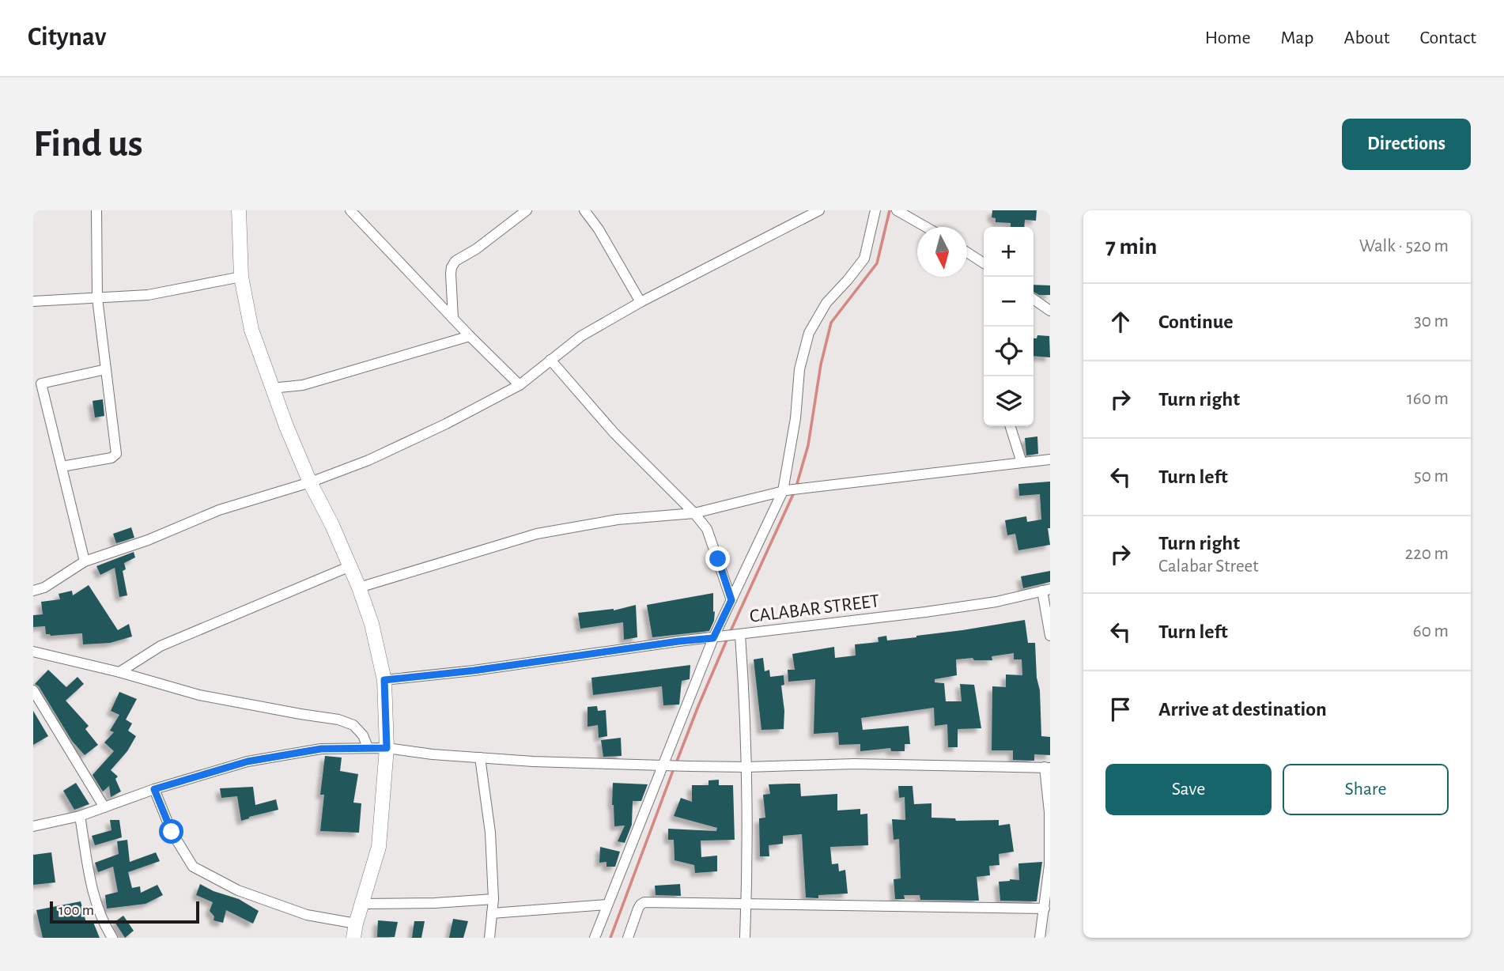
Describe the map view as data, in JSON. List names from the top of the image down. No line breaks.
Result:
{"streets":{"street":["CALABAR STREET"]},"scale_bar":"100 m","north":"bottom","page":{"header":"Citynav","nav":["Home","Map","About","Contact"],"buttons":["Directions",["Save","Share"]],"title":"Find us","heading":["7 min","Walk · 520 m"],"map_buttons":["+","−"],"list":[["Continue","30 m"],["Turn right","160 m"],["Turn left","50 m"],["Turn right","Calabar Street","220 m"],["Turn left","60 m"],"Arrive at destination"],"scale":"100 m"}}
